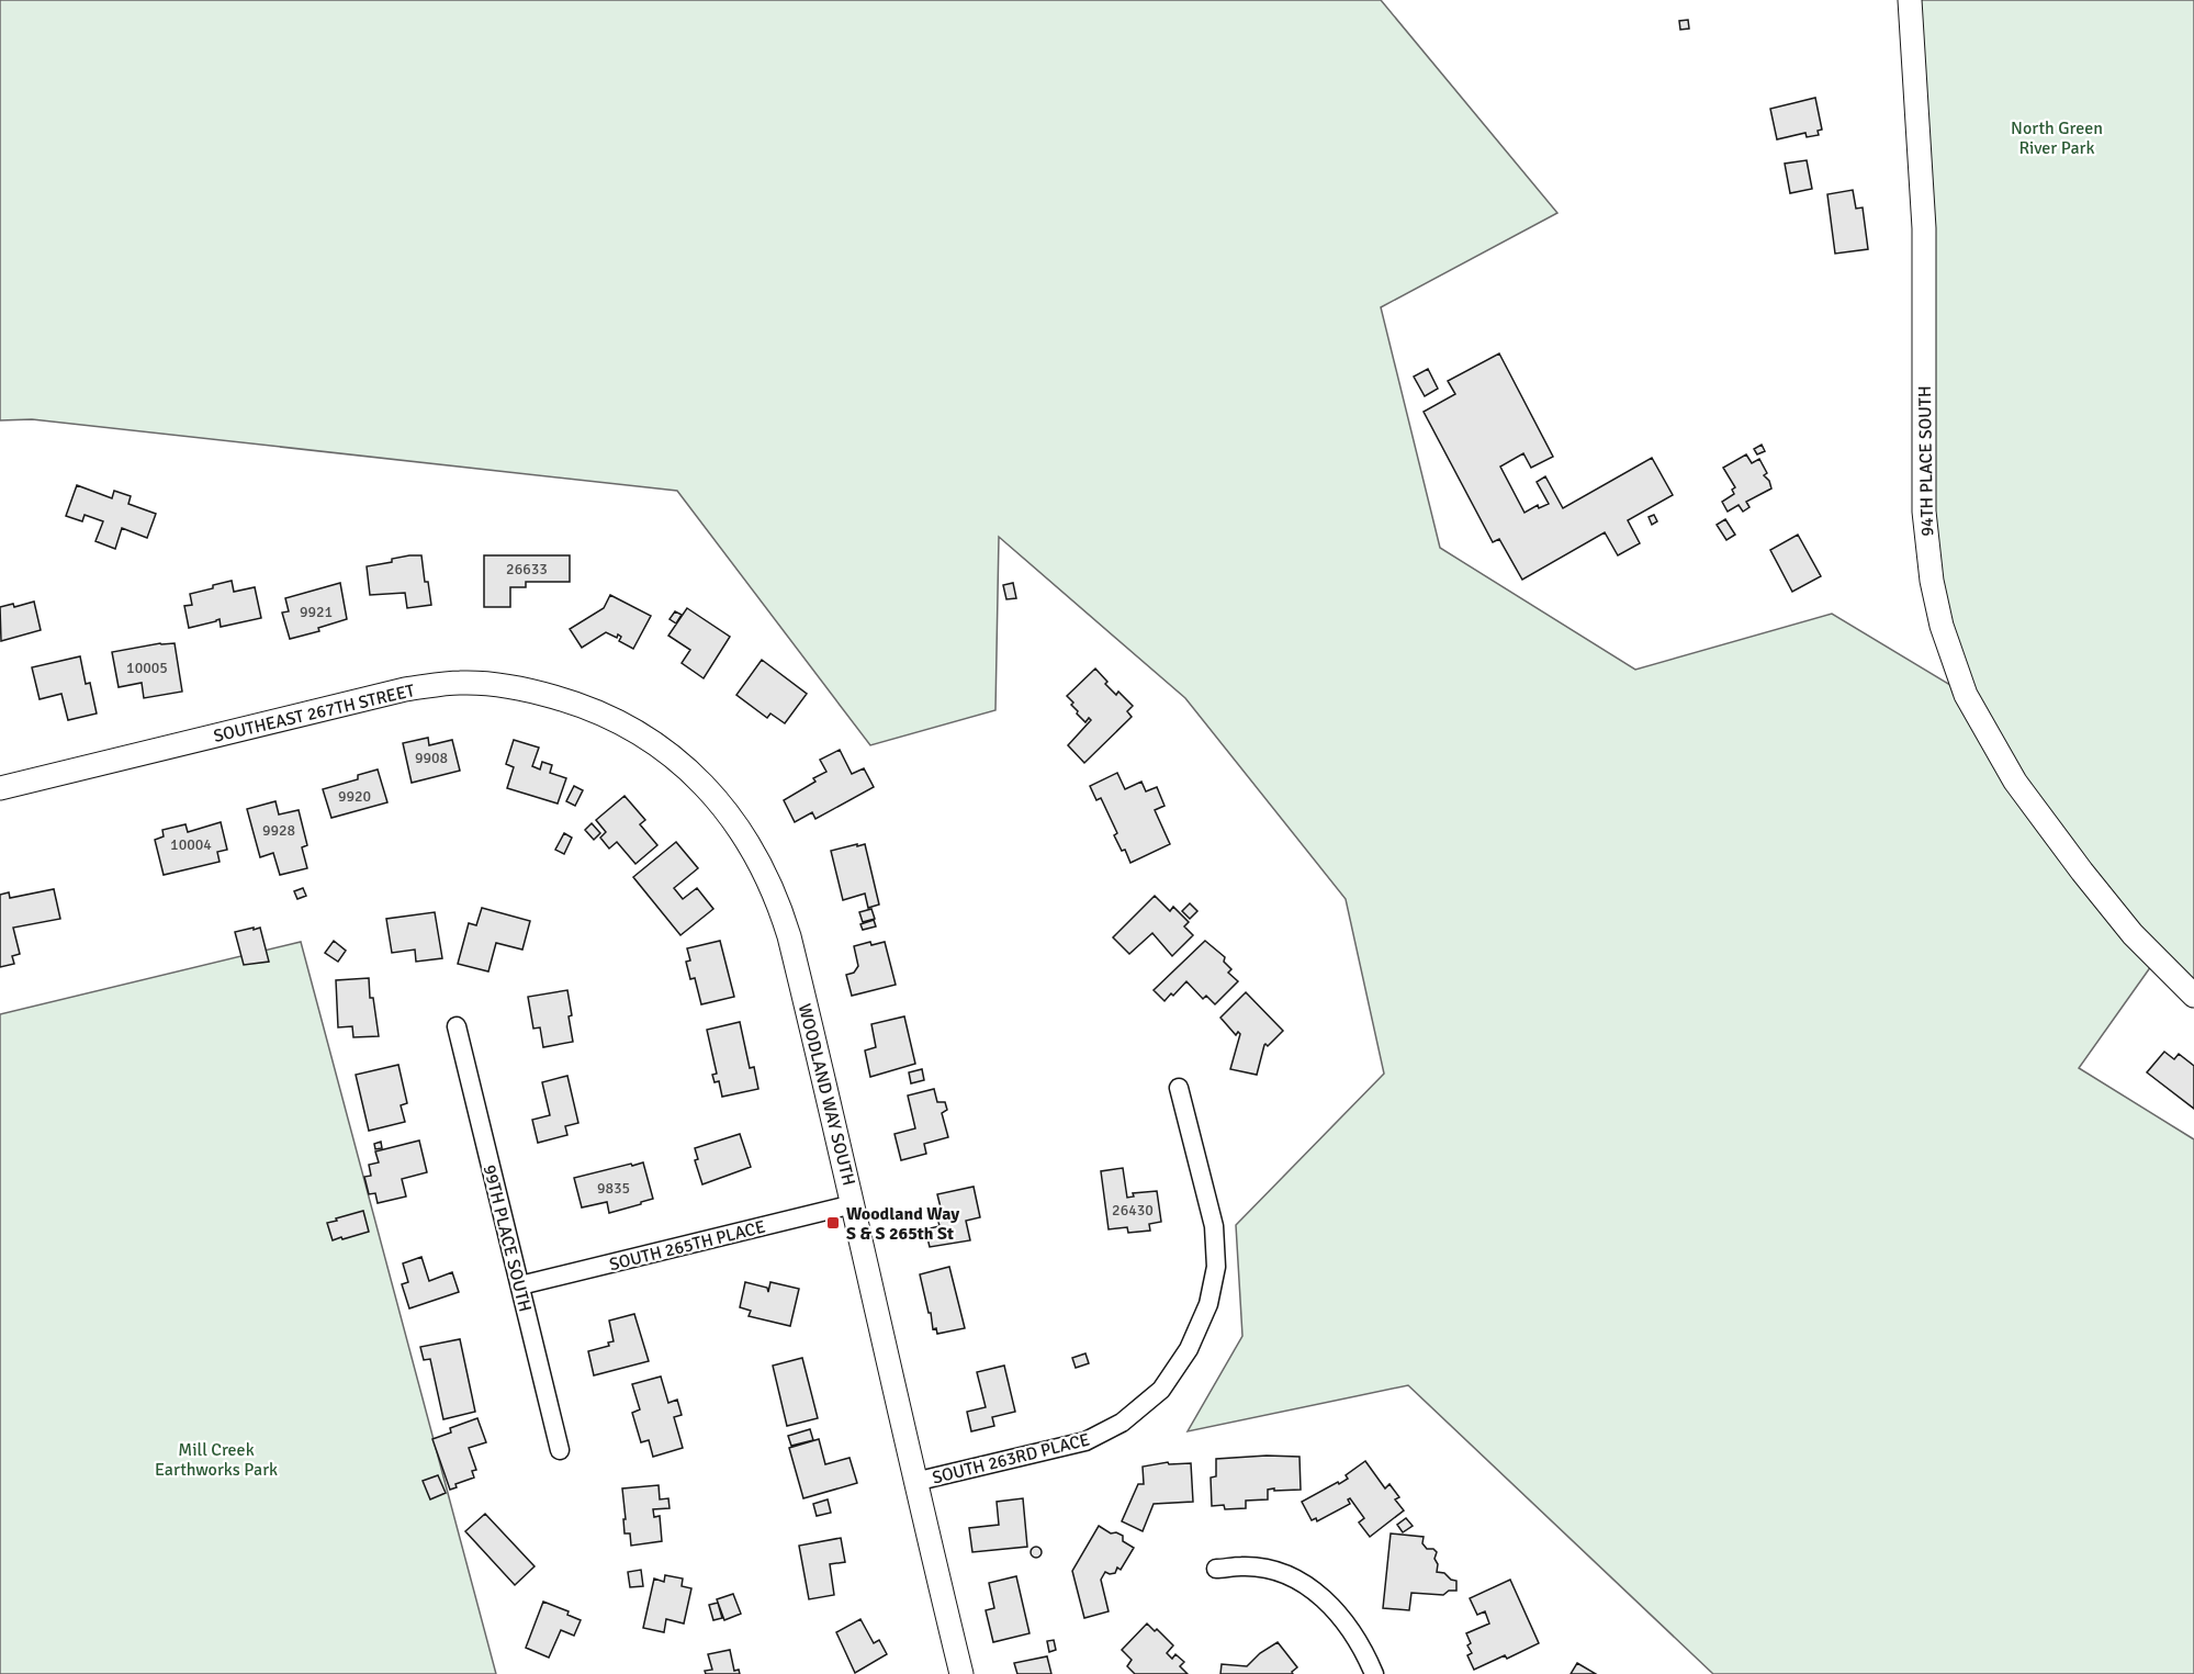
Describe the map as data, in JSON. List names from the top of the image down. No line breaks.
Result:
{"streets":{"street":["94TH PLACE SOUTH","SOUTHEAST 267TH STREET","WOODLAND WAY SOUTH","99TH PLACE SOUTH","SOUTH 265TH PLACE","SOUTH 263RD PLACE"]},"crossings":[["SOUTHEAST 267TH STREET","WOODLAND WAY SOUTH"],["WOODLAND WAY SOUTH","SOUTH 265TH PLACE"],["WOODLAND WAY SOUTH","SOUTH 263RD PLACE"],["99TH PLACE SOUTH","SOUTH 265TH PLACE"]],"parks":["North Green River Park","Mill Creek Earthworks Park"],"places":{"transit":["Woodland Way S & S 265th St"]},"house_numbers":["26633","9921","10005","9908","9920","9928","10004","9835","26430"]}
